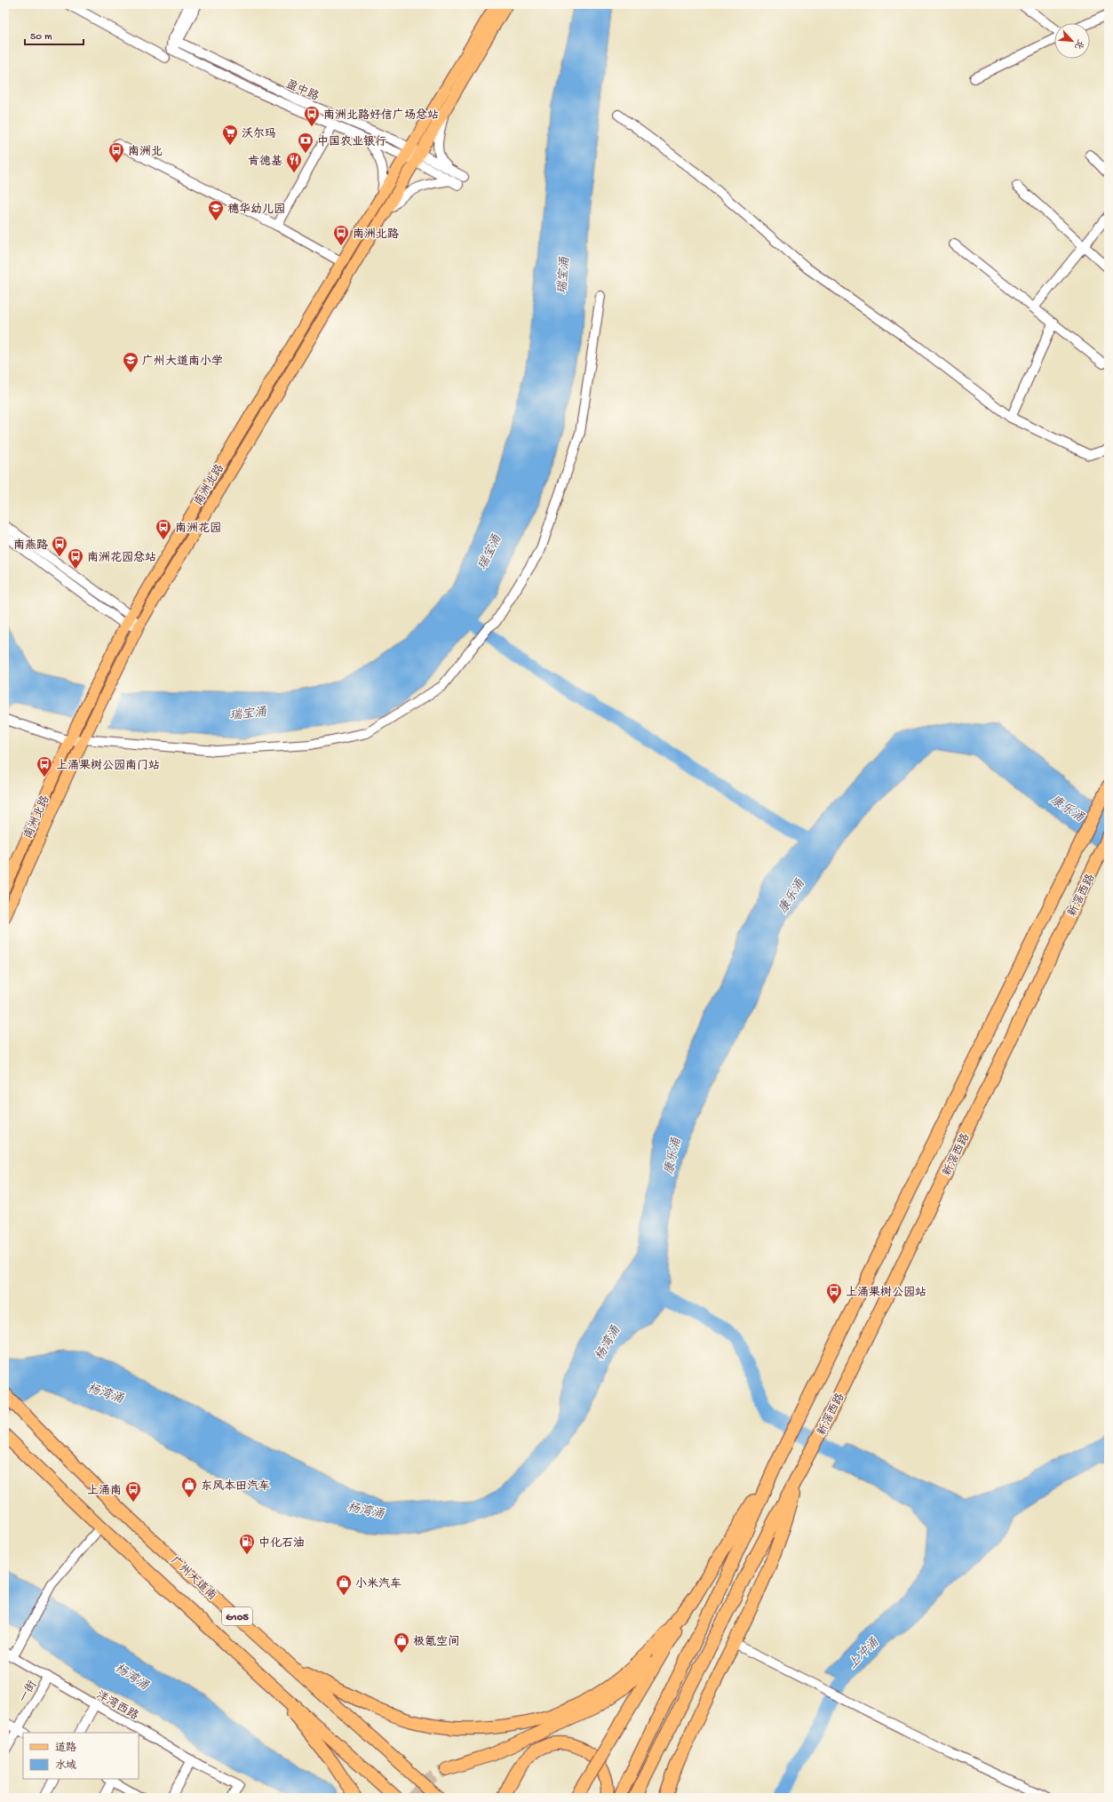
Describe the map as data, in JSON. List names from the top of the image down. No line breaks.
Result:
{"streets":{"highway":["新滘西路","广州大道南","G105"],"main road":["南洲北路"],"street":["盈中路","一街","洋湾西路"]},"crossings":[["盈中路","南洲北路"],["一街","洋湾西路"]],"water":["瑞宝涌","康乐涌","杨湾涌","上冲涌"],"places":{"bus stop":["南洲北路好信广场总站","南洲北","南洲北路","南洲花园","南燕路","南洲花园总站","上涌果树公园南门站","上涌果树公园站","上涌南"],"supermarket":["沃尔玛"],"bank":["中国农业银行"],"restaurant":["肯德基"],"school or university":["穗华幼儿园","广州大道南小学"],"shop":["东风本田汽车","小米汽车","极氪空间"],"fuel station":["中化石油"]},"legend":["道路","水域"],"scale_bar":"50 m","north":"bottom right"}
